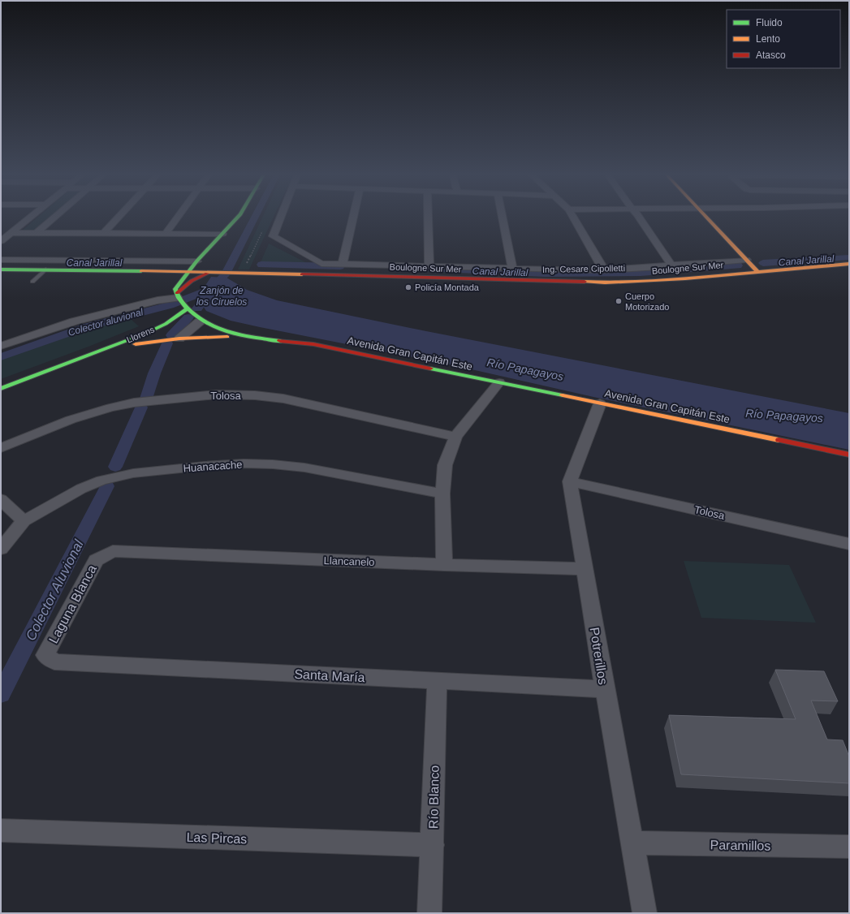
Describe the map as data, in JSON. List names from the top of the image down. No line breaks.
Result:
{"streets":{"street":["Boulogne Sur Mer","Ing. Cesare Cipolletti","Llorens","Avenida Gran Capitán Este","Tolosa","Huanacache","Llancanelo","Laguna Blanca","Potrerillos","Santa María","Río Blanco","Las Pircas","Paramillos"]},"crossings":[["Boulogne Sur Mer","Avenida Gran Capitán Este"],["Llorens","Avenida Gran Capitán Este"],["Tolosa","Potrerillos"],["Llancanelo","Laguna Blanca"],["Llancanelo","Potrerillos"],["Laguna Blanca","Santa María"],["Potrerillos","Santa María"],["Potrerillos","Paramillos"],["Santa María","Río Blanco"],["Río Blanco","Las Pircas"]],"water":["Canal Jarillal","Zanjón de los Ciruelos","Colector aluvional","Río Papagayos","Colector Aluvional"],"places":["Policía Montada","Cuerpo Motorizado"],"legend":["Fluido","Lento","Atasco"]}
